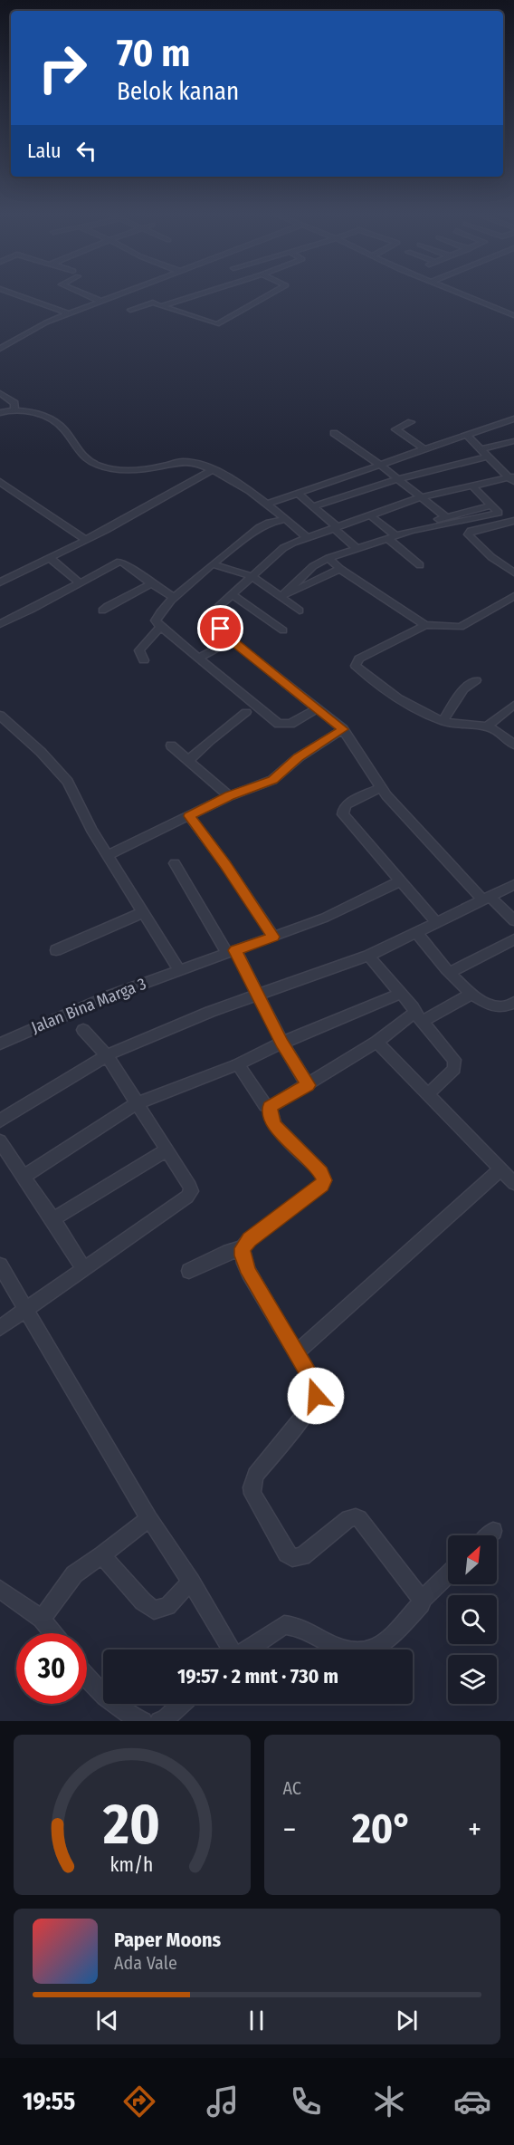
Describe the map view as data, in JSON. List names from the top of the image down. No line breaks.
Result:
{"streets":{"street":["Jalan Bina Marga 3"]},"north":"top right","page":{"turn":["70 m","Belok kanan"],"then":"Lalu","limit":"30","trip":"19:57 · 2 mnt · 730 m","tile":"AC","heat":["−","20°","+"],"song":["Paper Moons","Ada Vale"],"tabs":"19:55","gauge":["20","km/h"]}}
